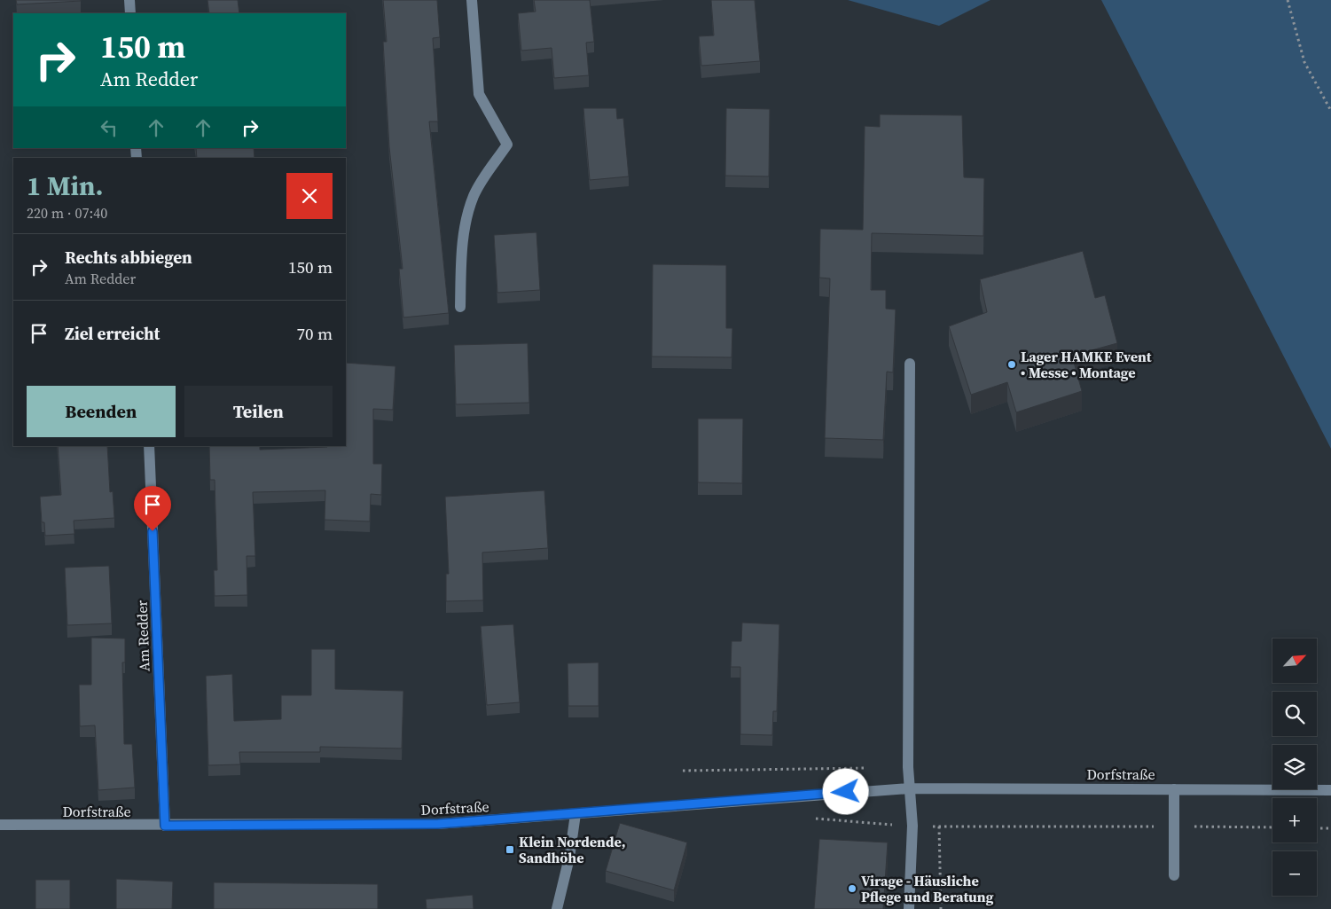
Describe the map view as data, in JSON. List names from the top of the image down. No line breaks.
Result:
{"streets":{"street":["Am Redder","Dorfstraße"]},"crossings":[["Am Redder","Dorfstraße"]],"places":{"other":["Lager HAMKE Event • Messe • Montage","Virage - Häusliche Pflege und Beratung"],"transit":["Klein Nordende, Sandhöhe"]},"north":"top right","page":{"turn":["150 m","Am Redder"],"heading":["1 Min.","220 m · 07:40"],"list":[{"name":"Rechts abbiegen","note":"Am Redder","value":"150 m"},{"name":"Ziel erreicht","value":"70 m"}],"buttons":["Beenden","Teilen"],"map_buttons":["+","−"]}}
